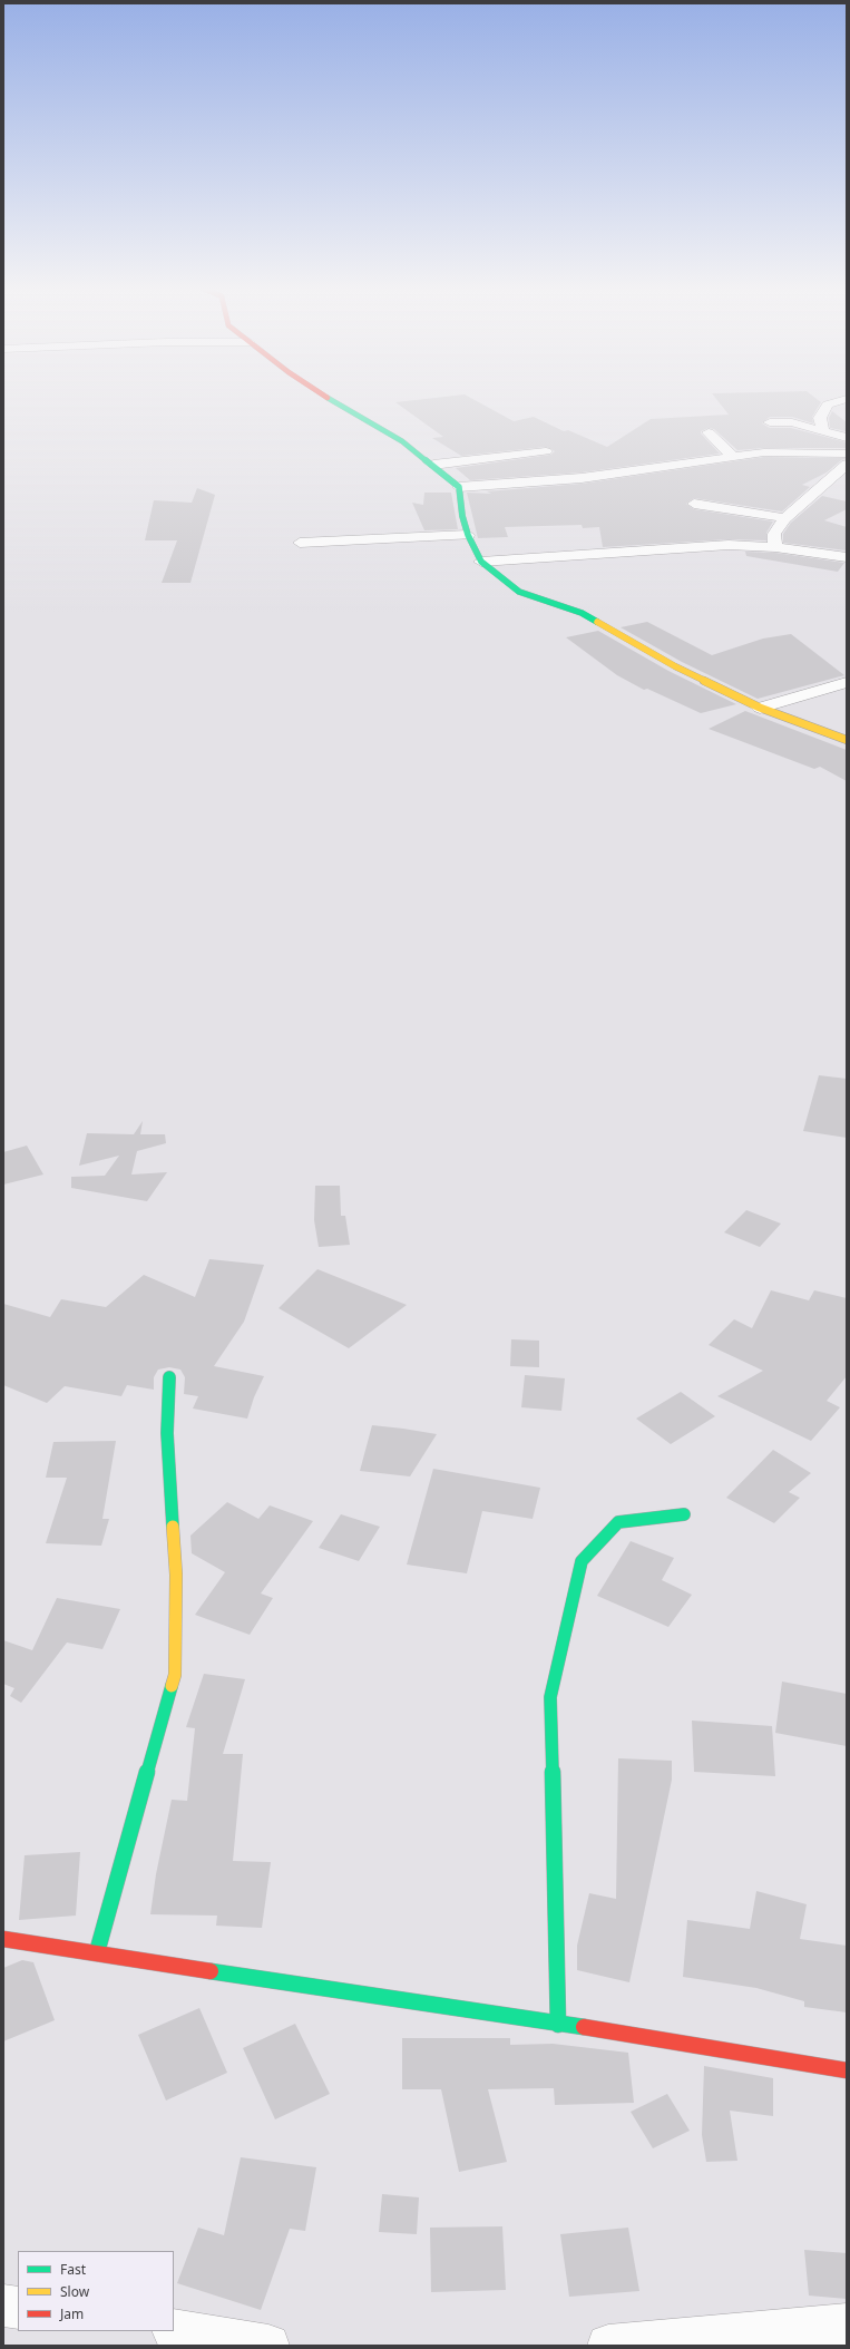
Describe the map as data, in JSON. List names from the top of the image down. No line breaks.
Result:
{"legend":["Fast","Slow","Jam"]}
